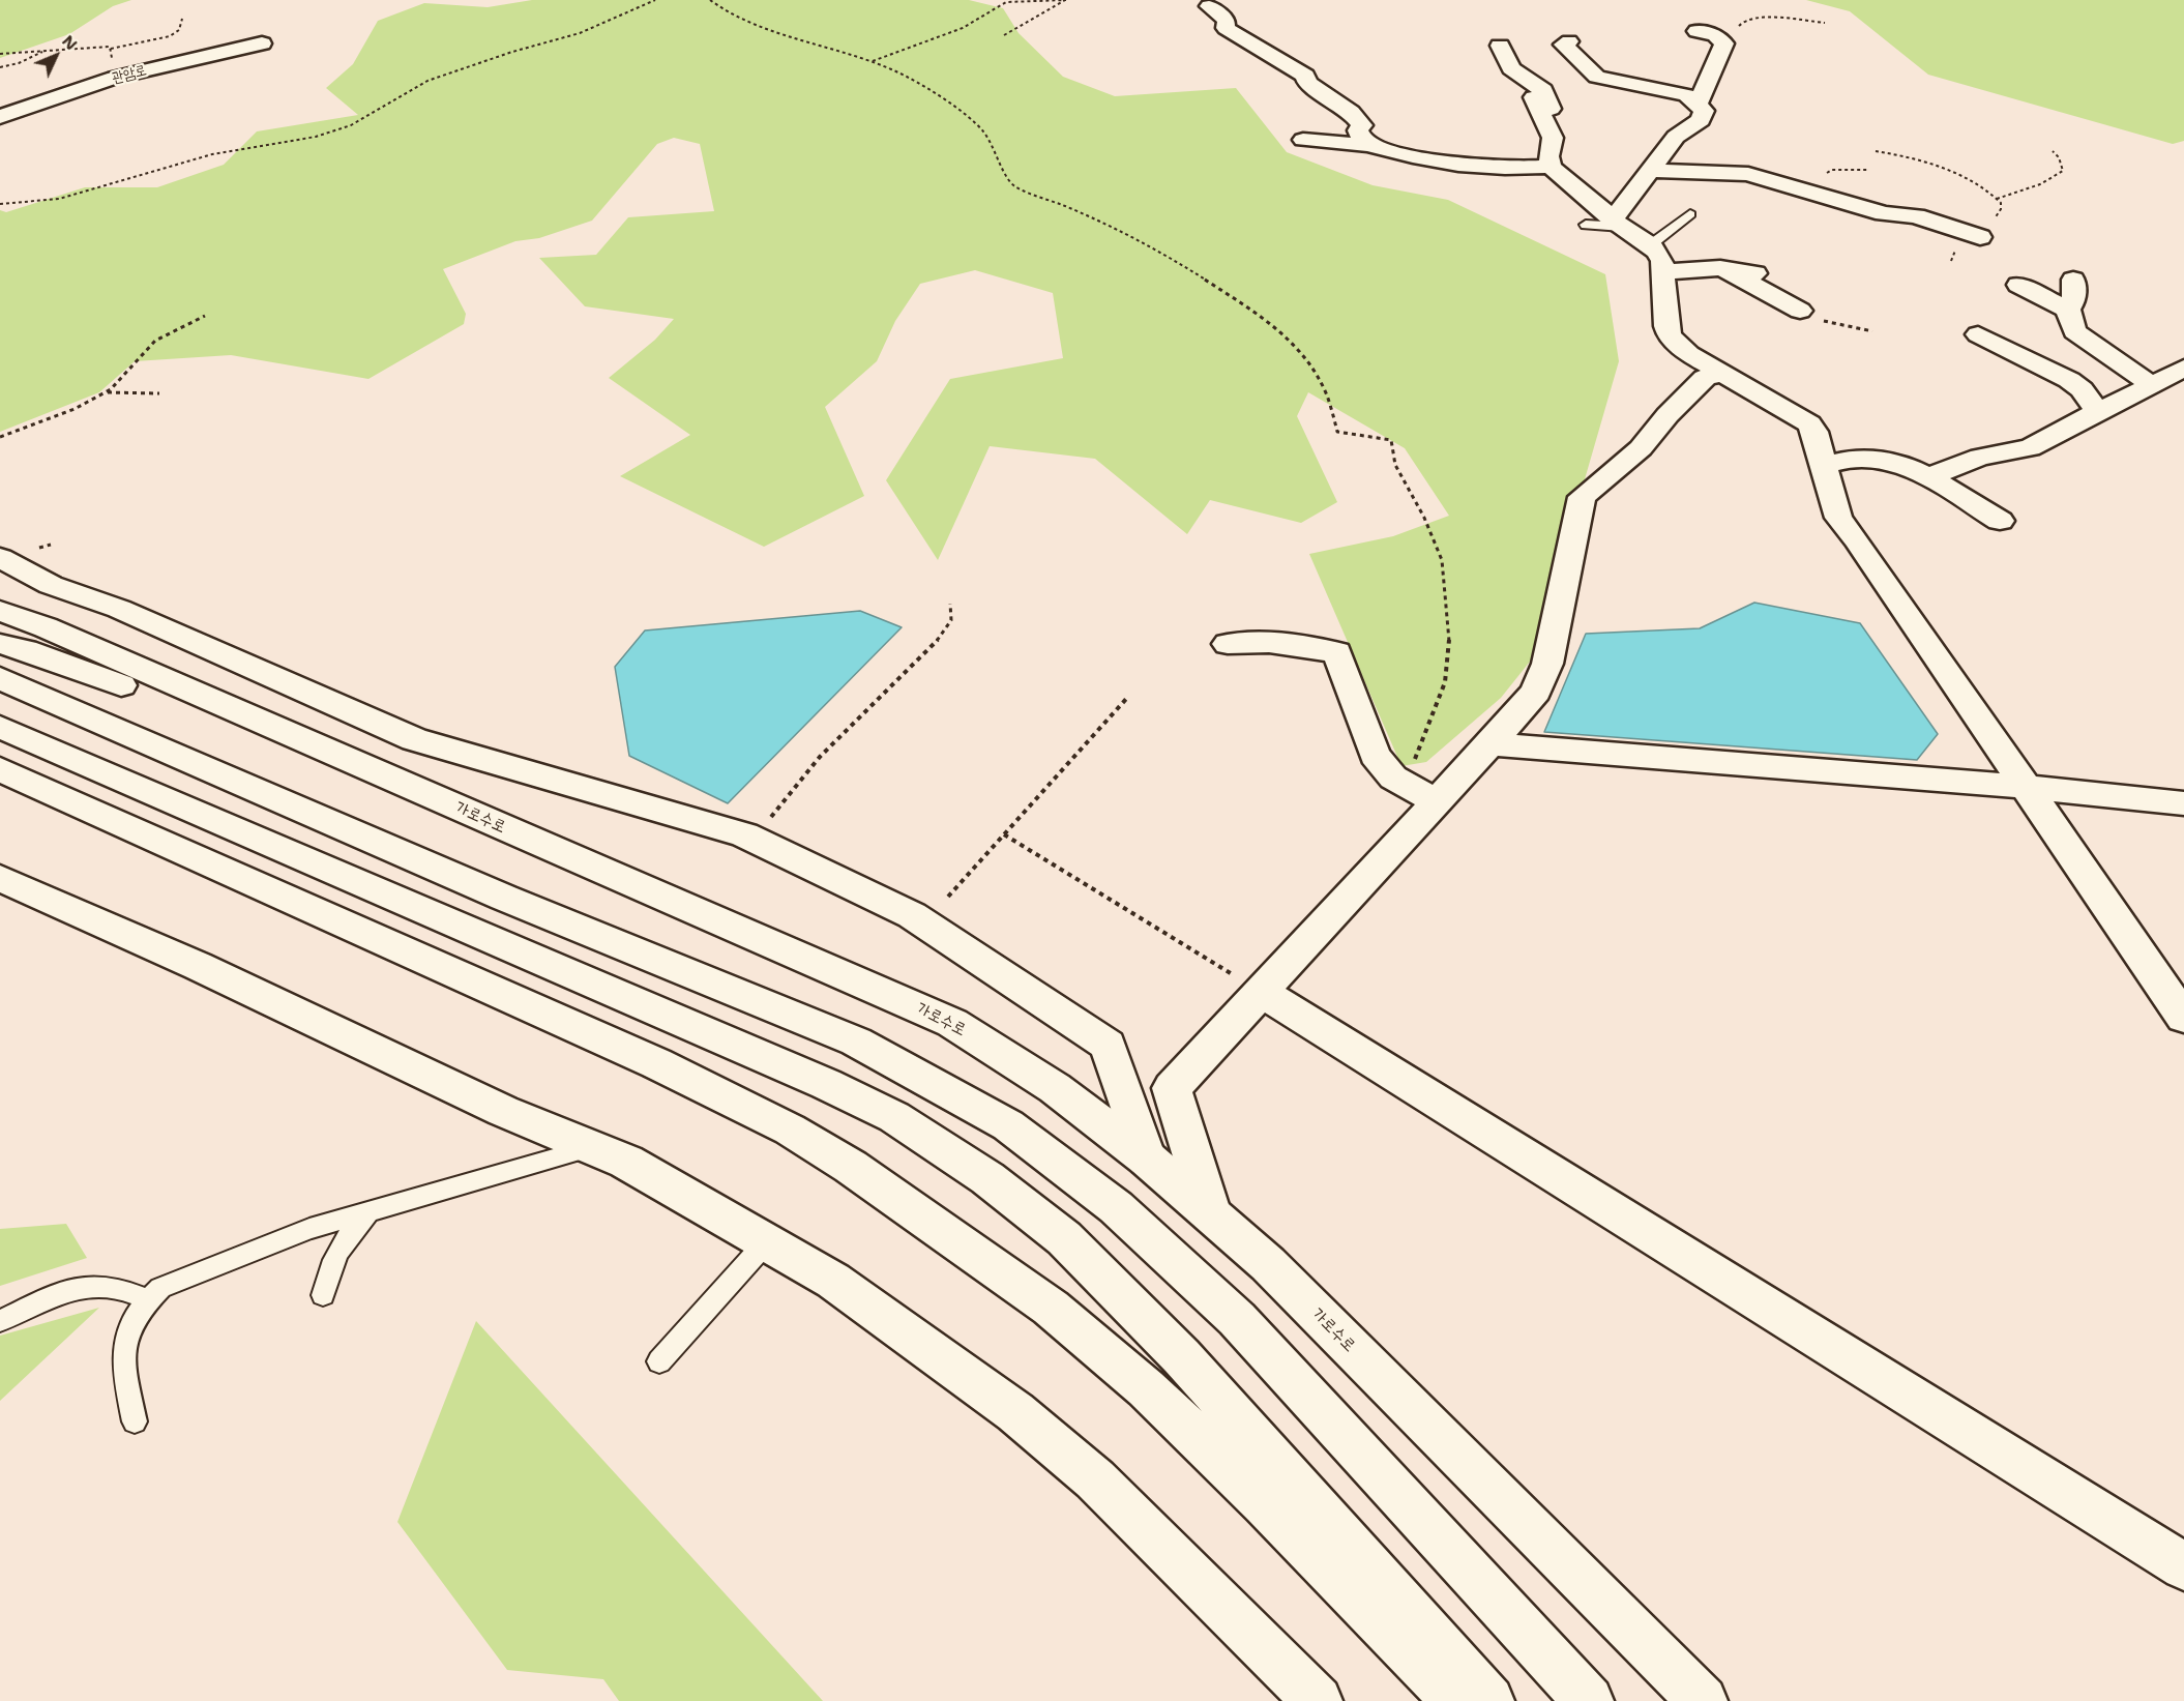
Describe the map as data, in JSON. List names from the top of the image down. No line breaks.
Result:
{"streets":{"street":["관암로","가로수로"]},"north":"top right"}
